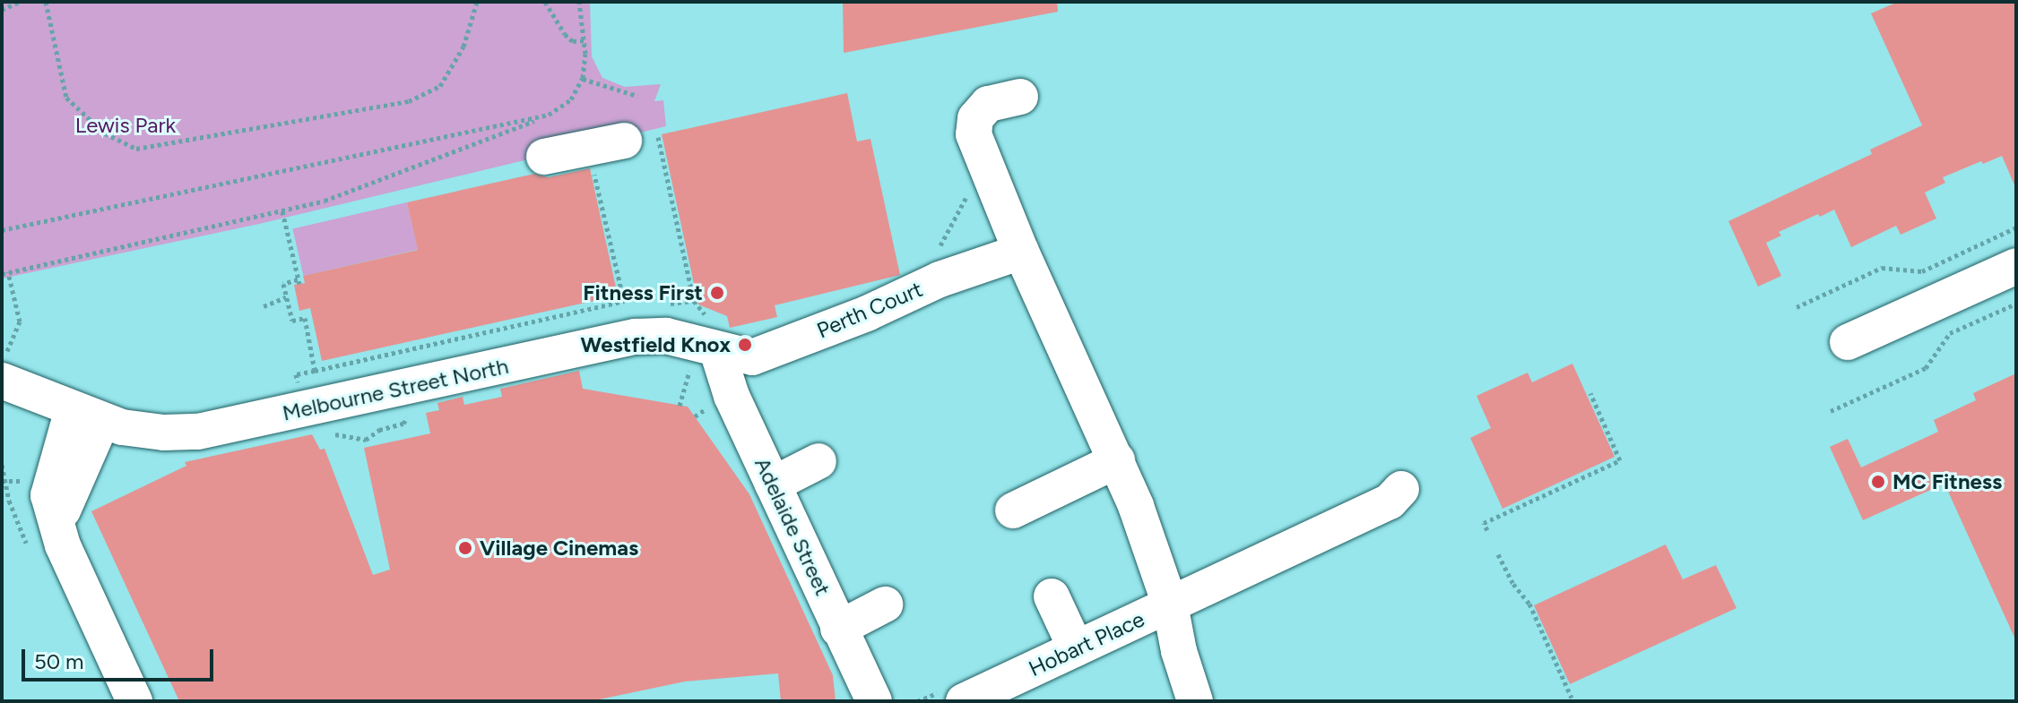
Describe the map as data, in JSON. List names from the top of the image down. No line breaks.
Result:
{"streets":{"street":["Perth Court","Melbourne Street North","Adelaide Street","Hobart Place"]},"crossings":[["Perth Court","Melbourne Street North"],["Perth Court","Adelaide Street"],["Melbourne Street North","Adelaide Street"]],"parks":["Lewis Park"],"places":["Fitness First","Westfield Knox","MC Fitness","Village Cinemas"],"scale_bar":"50 m"}
